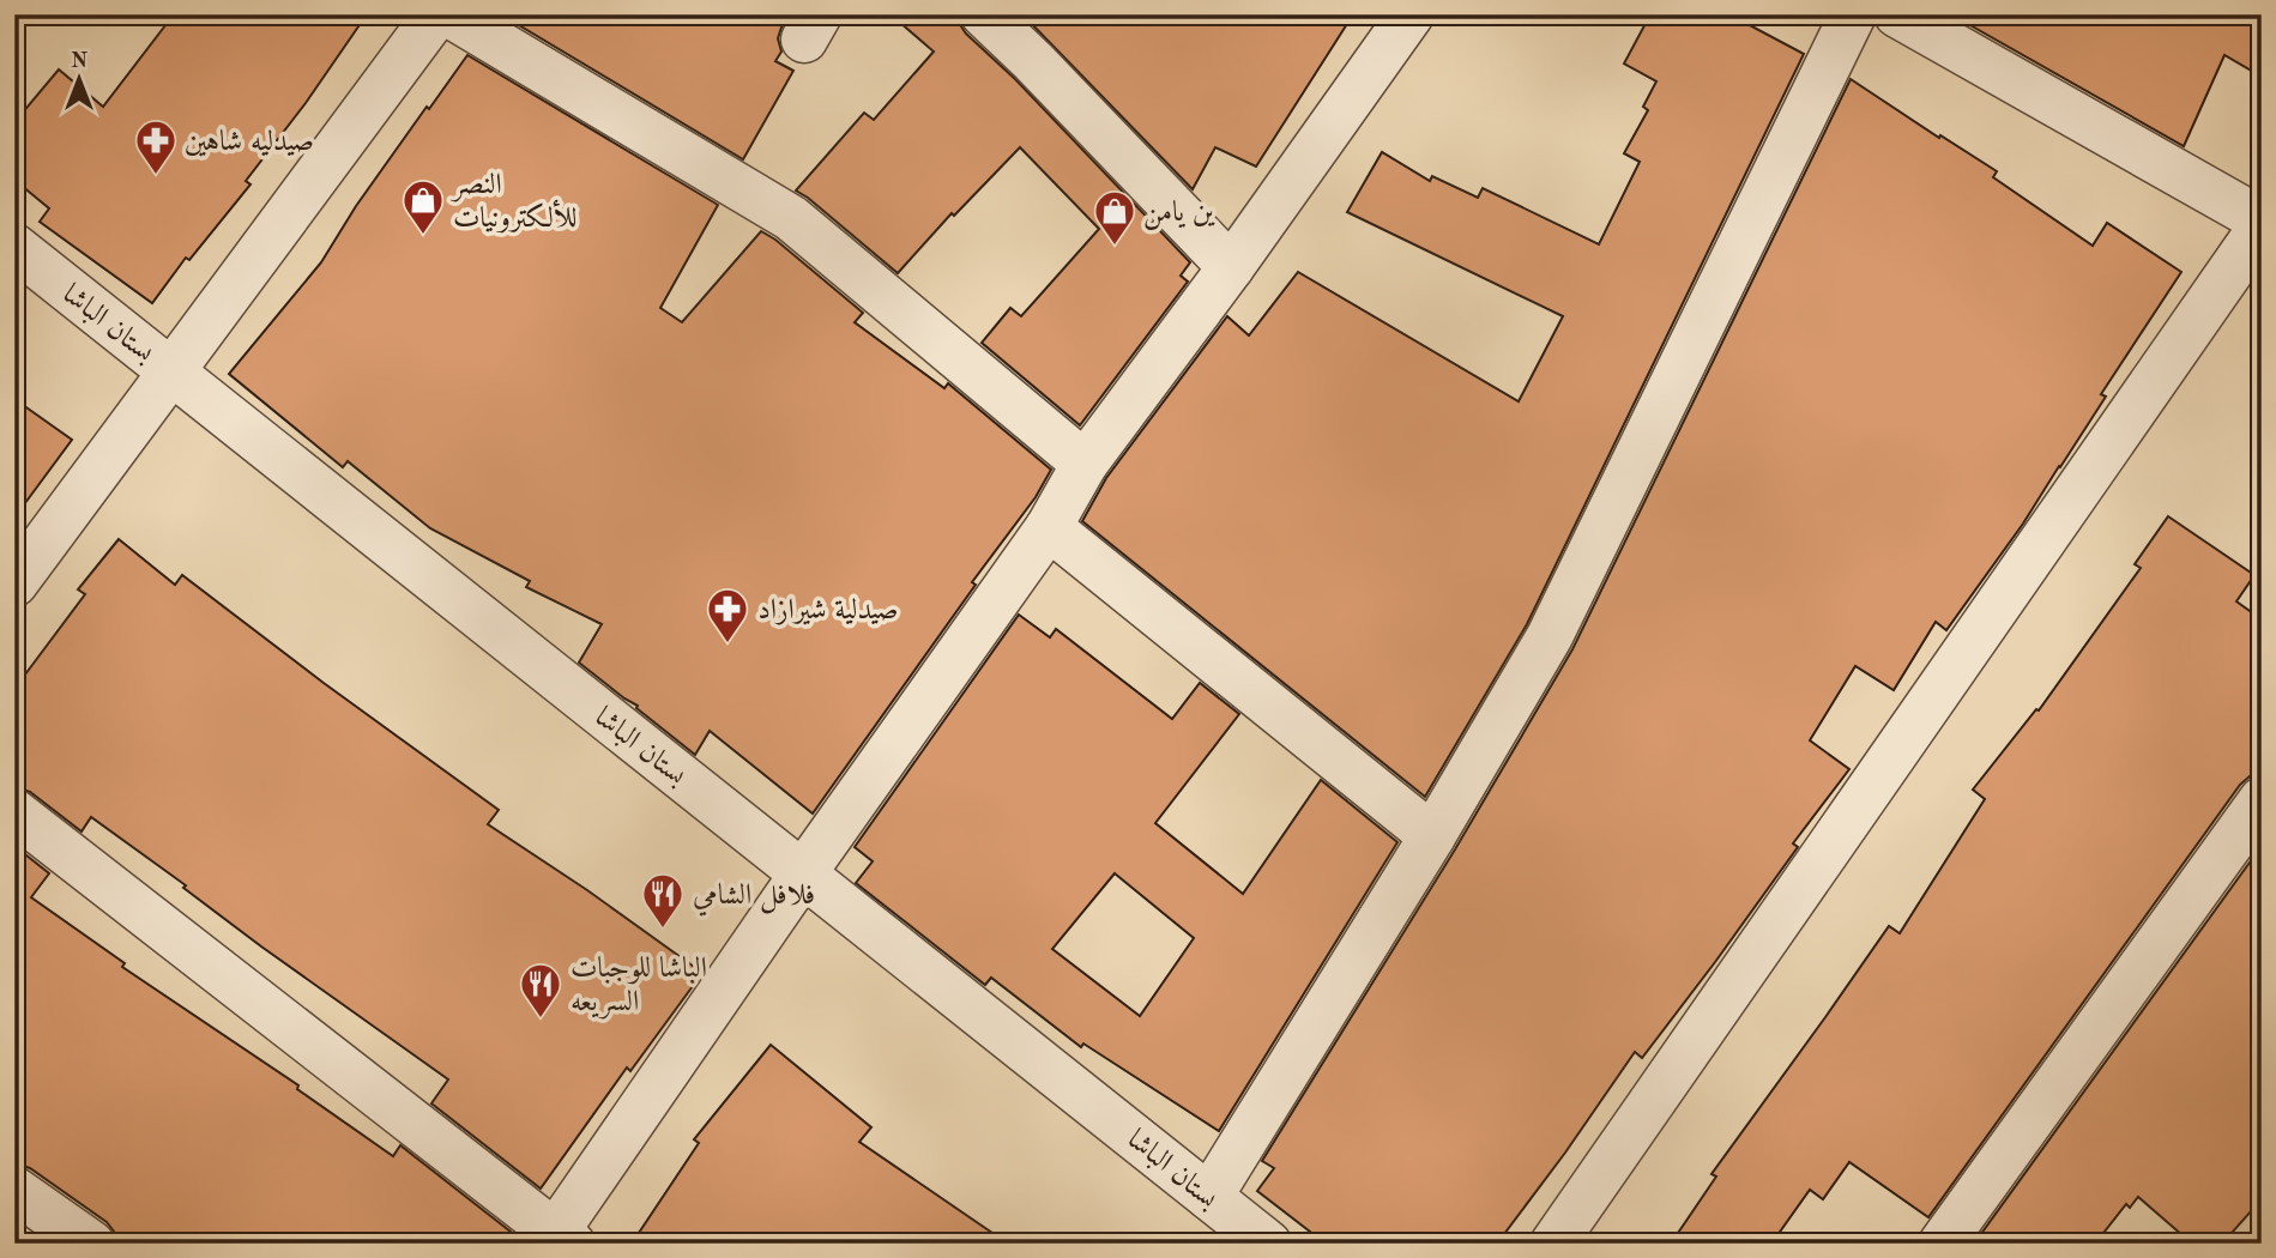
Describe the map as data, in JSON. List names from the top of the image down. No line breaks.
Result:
{"streets":{"street":["بستان الباشا"]},"places":{"pharmacy":["صيدليه شاهين","صيدلية شيرازاد"],"shop":["النصر للألكترونيات","ين يامن"],"restaurant":["فلافل الشامي","الباشا للوجبات السريعه"]},"north":"top"}
